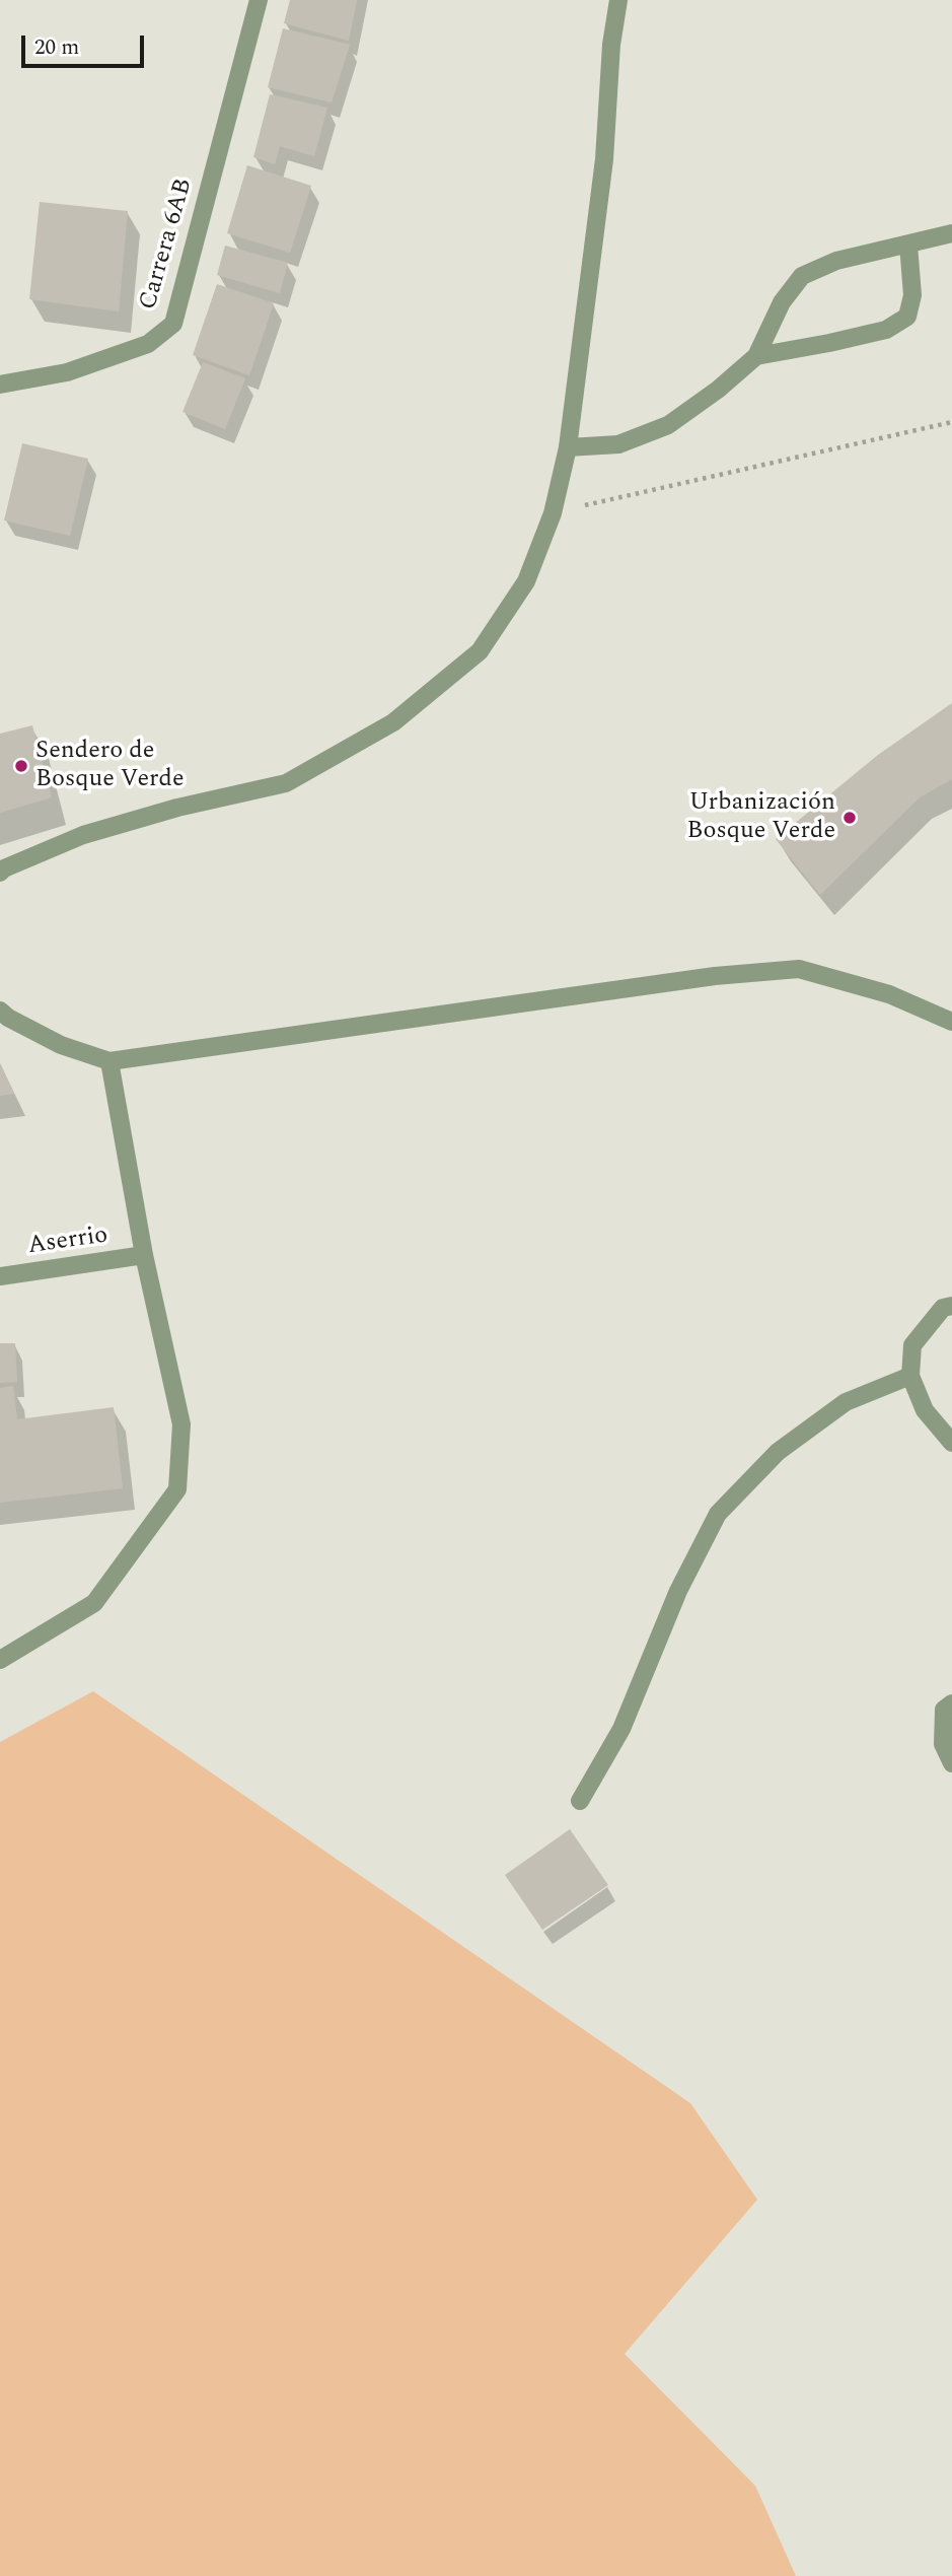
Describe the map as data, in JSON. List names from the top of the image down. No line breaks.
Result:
{"streets":{"street":["Carrera 6AB","Aserrio"]},"places":["Sendero de Bosque Verde","Urbanización Bosque Verde"],"scale_bar":"20 m"}
